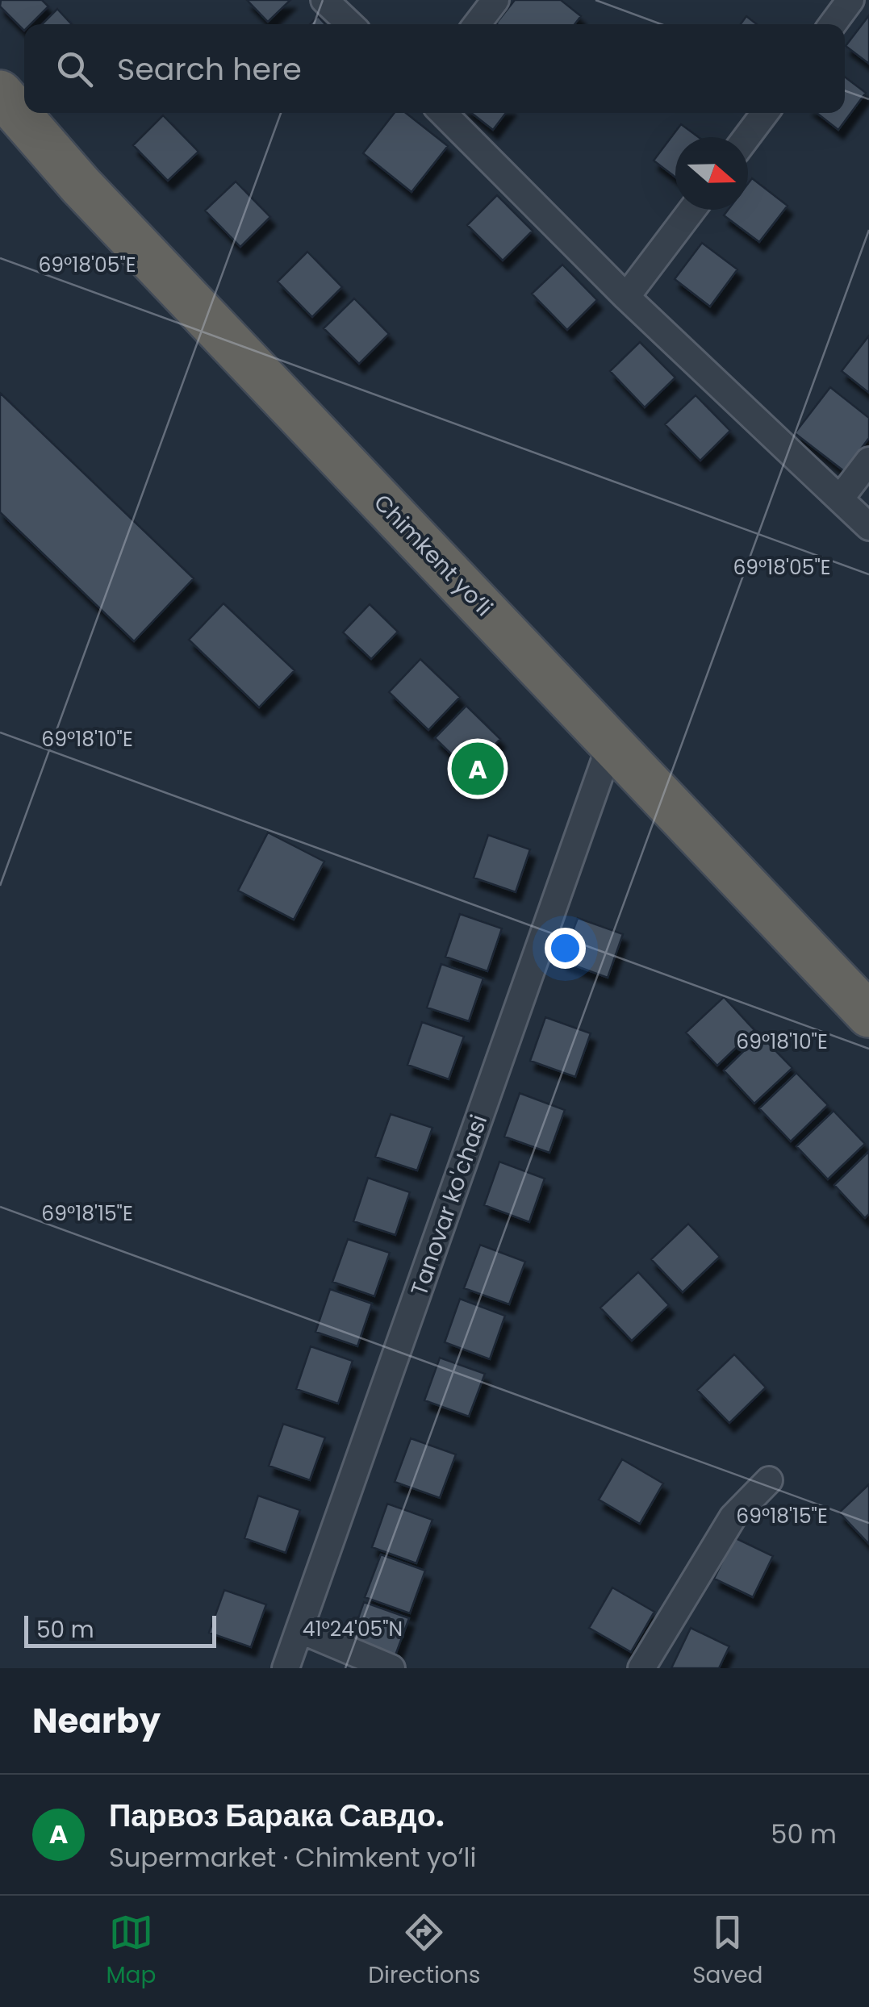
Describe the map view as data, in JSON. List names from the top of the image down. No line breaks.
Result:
{"streets":{"highway":["Chimkent yo‘li"],"street":["Tanovar ko'chasi"]},"crossings":[["Chimkent yo‘li","Tanovar ko'chasi"]],"scale_bar":"50 m","north":"right","page":{"search":"Search here","pins":"A","scale":"50 m","heading":"Nearby","list":[{"mark":"A","name":"Парвоз Барака Савдо.","note":"Supermarket · Chimkent yo‘li","value":"50 m"}],"nav":["Map","Directions","Saved"]},"coordinates":["69°18'05\"E","69°18'10\"E","69°18'15\"E","41°24'05\"N"]}
